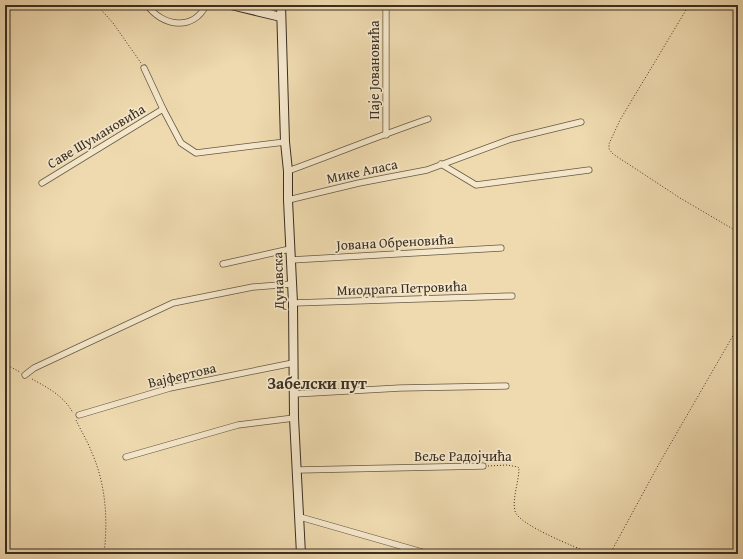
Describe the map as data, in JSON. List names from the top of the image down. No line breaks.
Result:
{"streets":{"street":["Паје Јовановића","Саве Шумановића","Мике Аласа","Јована Обреновића","Дунавска","Миодрага Петровића","Вајфертова","Веље Радојчића"]},"crossings":[["Паје Јовановића","Дунавска"],["Саве Шумановића","Дунавска"],["Мике Аласа","Дунавска"],["Јована Обреновића","Дунавска"],["Дунавска","Миодрага Петровића"],["Дунавска","Вајфертова"],["Дунавска","Веље Радојчића"]],"districts":["Забелски пут"]}
